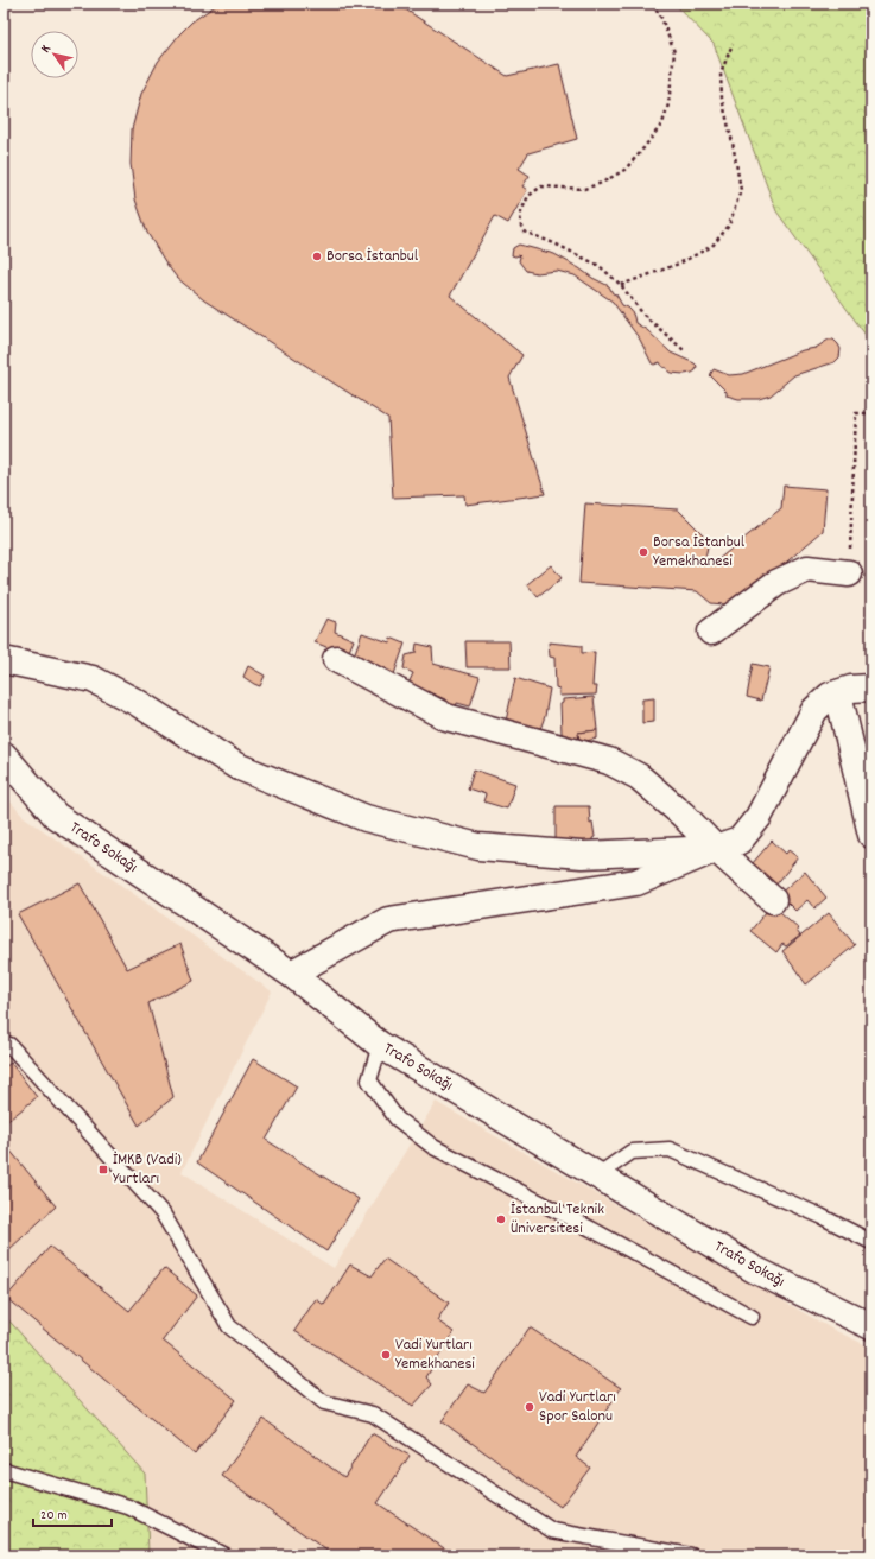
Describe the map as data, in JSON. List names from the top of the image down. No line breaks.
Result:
{"streets":{"street":["Trafo Sokağı"]},"places":{"other":["Borsa İstanbul","Borsa İstanbul Yemekhanesi","İstanbul Teknik Üniversitesi","Vadi Yurtları Yemekhanesi","Vadi Yurtları Spor Salonu"],"transit":["İMKB (Vadi) Yurtları"]},"scale_bar":"20 m","north":"top left"}
